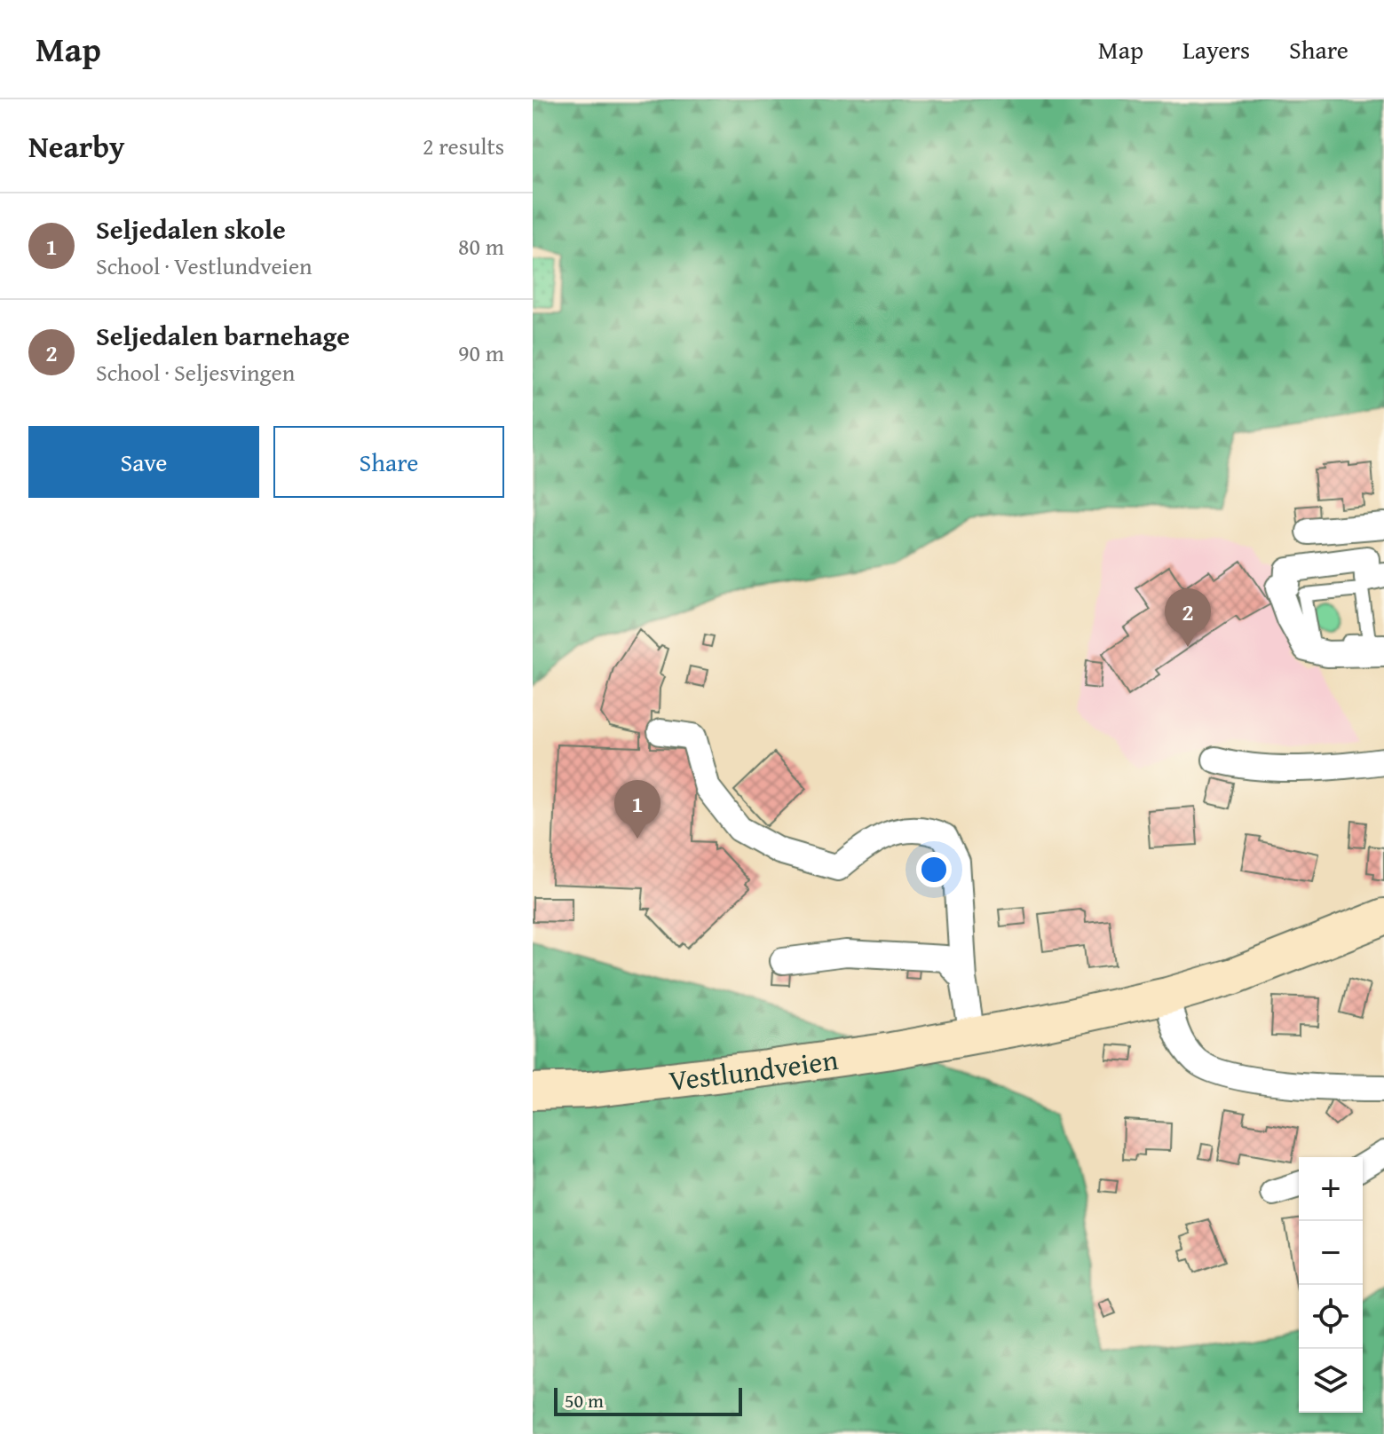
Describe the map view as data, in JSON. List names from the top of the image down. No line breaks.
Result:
{"streets":{"main road":["Vestlundveien"]},"scale_bar":"50 m","page":{"header":"Map","nav":["Map","Layers","Share"],"heading":["Nearby","2 results"],"list":[{"mark":"1","name":"Seljedalen skole","note":"School · Vestlundveien","value":"80 m"},{"mark":"2","name":"Seljedalen barnehage","note":"School · Seljesvingen","value":"90 m"}],"buttons":["Save","Share"],"pins":["2","1"],"map_buttons":["+","−"],"scale":"50 m"}}
